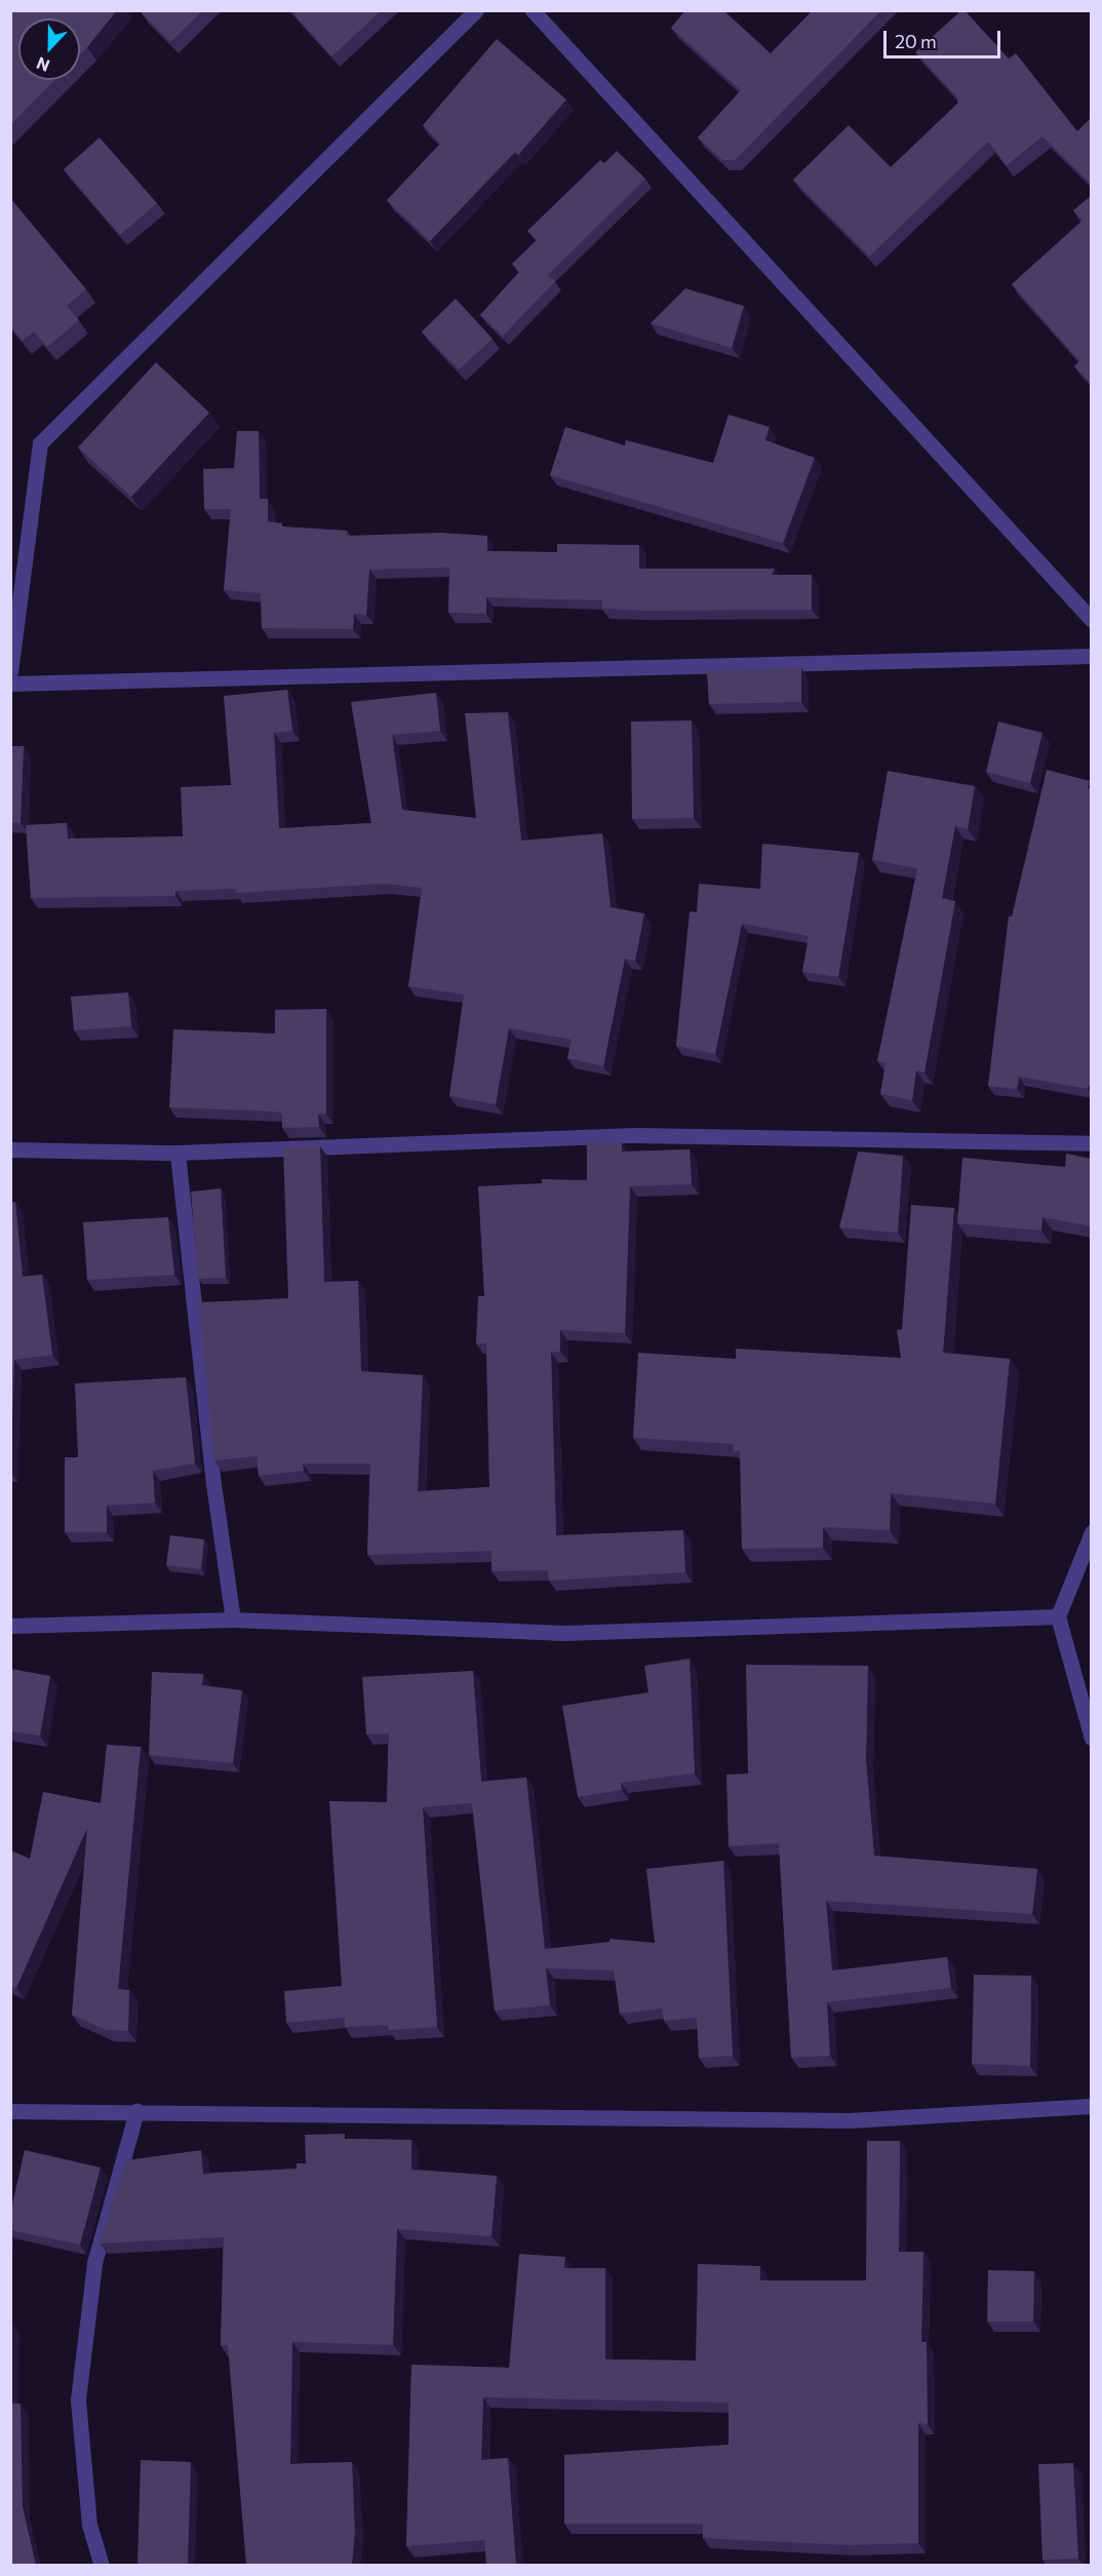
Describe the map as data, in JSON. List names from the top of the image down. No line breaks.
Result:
{"scale_bar":"20 m","north":"bottom"}
